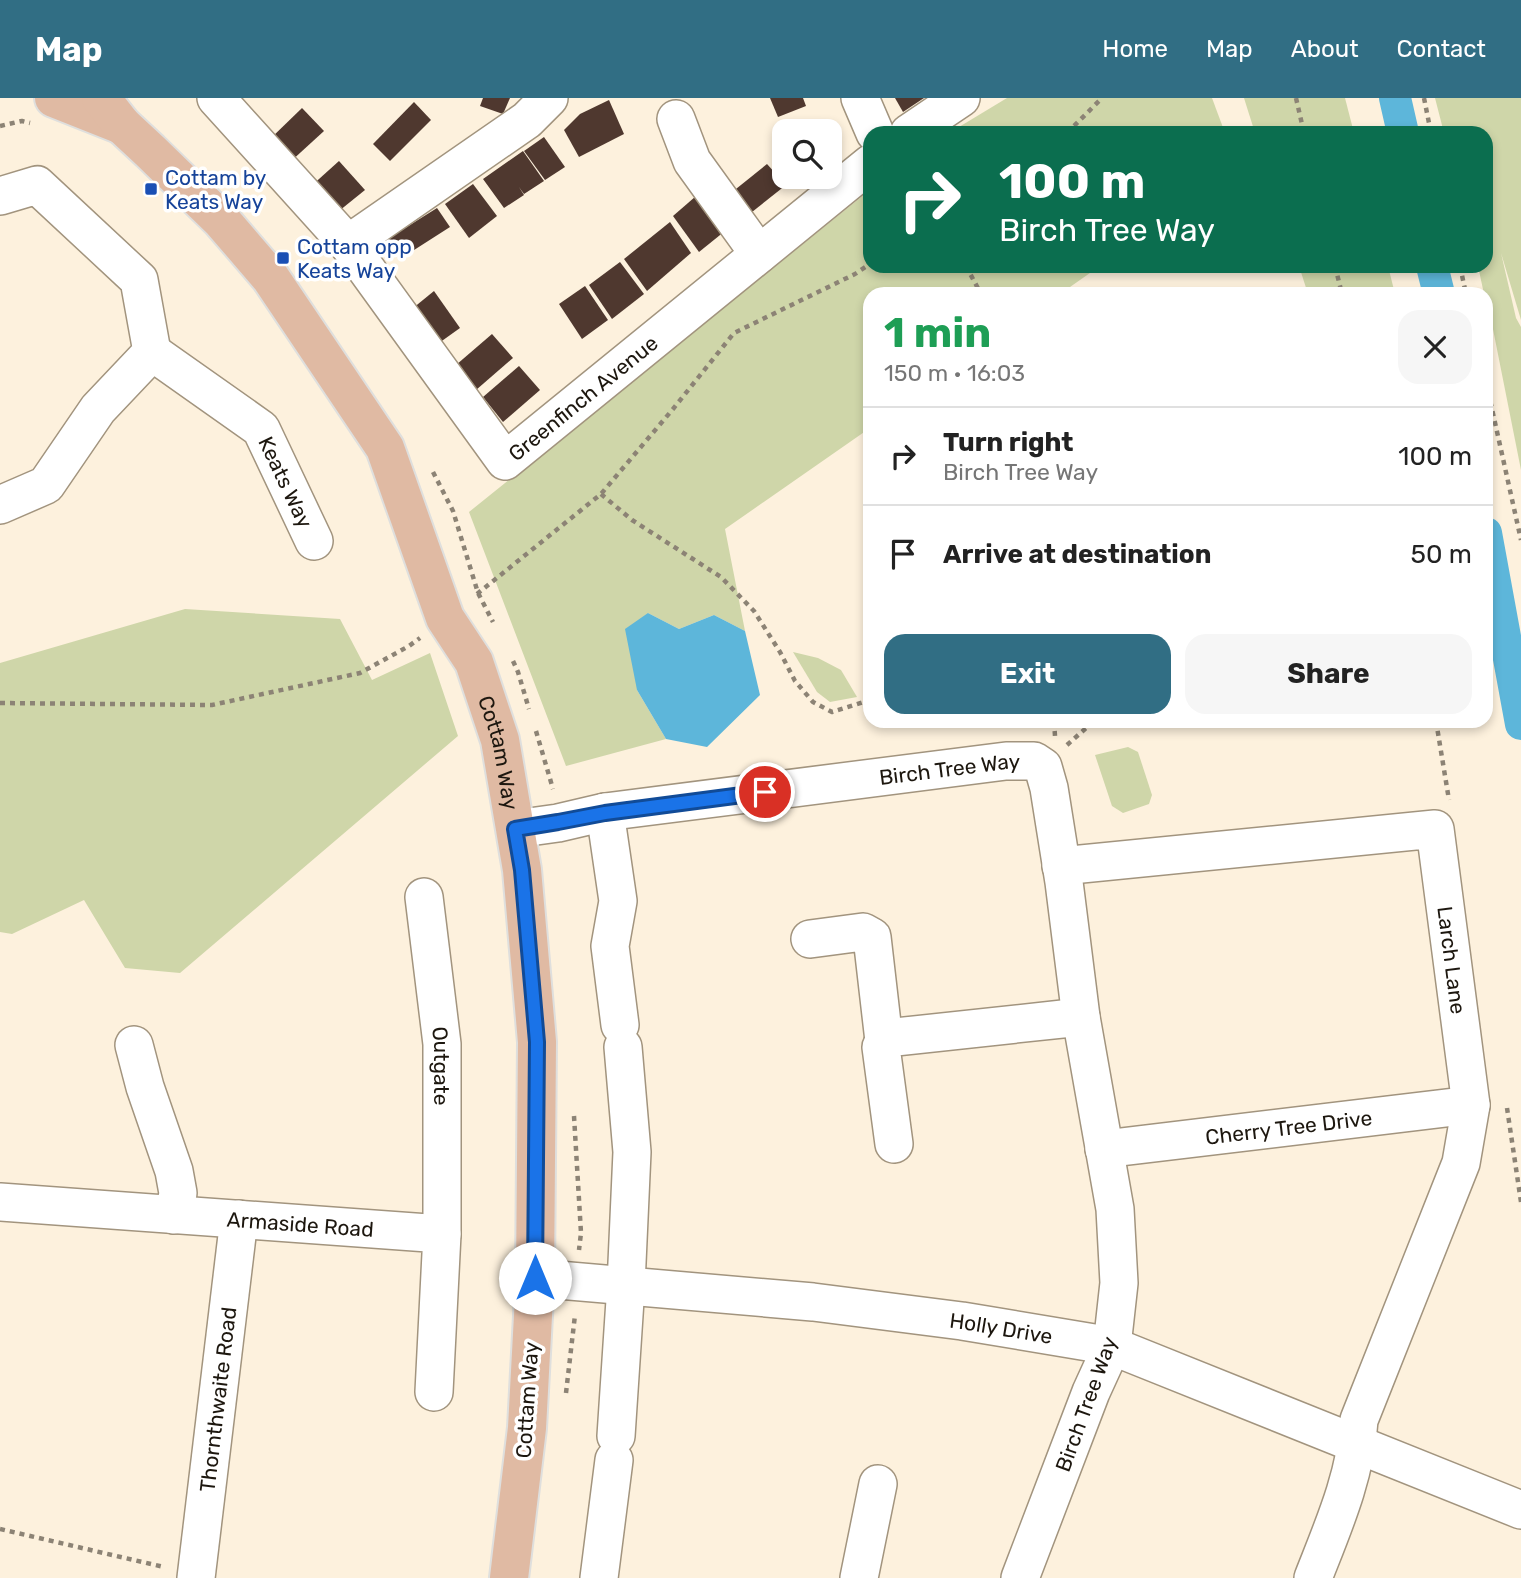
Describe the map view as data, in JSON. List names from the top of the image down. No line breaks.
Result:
{"streets":{"main road":["Cottam Way"],"street":["Greenfinch Avenue","Keats Way","Birch Tree Way","Larch Lane","Outgate","Cherry Tree Drive","Armaside Road","Holly Drive","Thornthwaite Road"]},"crossings":[["Cottam Way","Birch Tree Way"],["Cottam Way","Holly Drive"],["Birch Tree Way","Larch Lane"],["Birch Tree Way","Cherry Tree Drive"],["Birch Tree Way","Holly Drive"],["Larch Lane","Cherry Tree Drive"],["Larch Lane","Holly Drive"],["Outgate","Armaside Road"],["Armaside Road","Thornthwaite Road"]],"places":{"transit":["Cottam by Keats Way","Cottam opp Keats Way"]},"page":{"header":"Map","nav":["Home","Map","About","Contact"],"turn":["100 m","Birch Tree Way"],"heading":["1 min","150 m · 16:03"],"list":[{"name":"Turn right","note":"Birch Tree Way","value":"100 m"},{"name":"Arrive at destination","value":"50 m"}],"buttons":["Exit","Share"]}}
